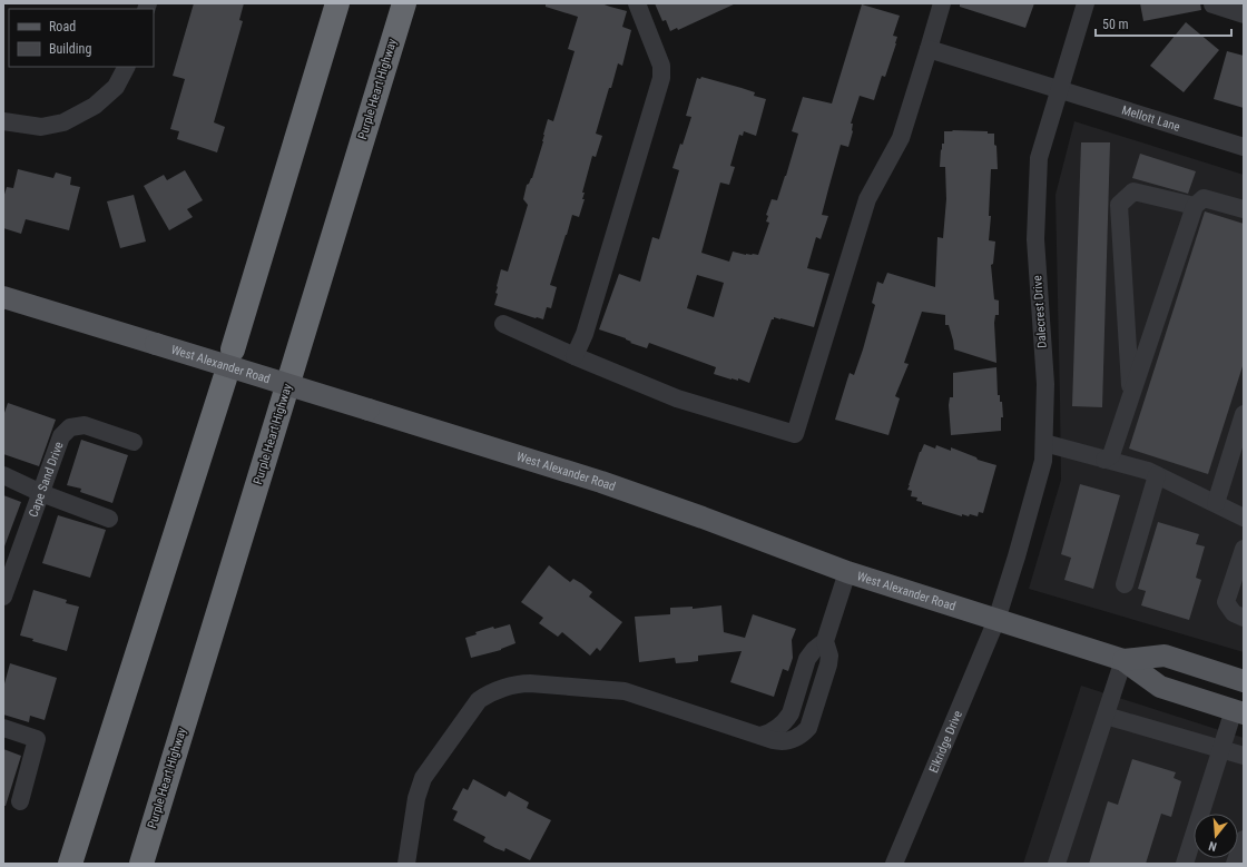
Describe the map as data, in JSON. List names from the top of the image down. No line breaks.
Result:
{"streets":{"highway":["Purple Heart Highway"],"main road":["West Alexander Road"],"street":["Mellott Lane","Dalecrest Drive","Cape Sand Drive","Elkridge Drive"]},"crossings":[["Mellott Lane","Dalecrest Drive"],["Dalecrest Drive","West Alexander Road"],["Dalecrest Drive","Elkridge Drive"],["West Alexander Road","Elkridge Drive"]],"legend":["Road","Building"],"scale_bar":"50 m","north":"bottom"}
